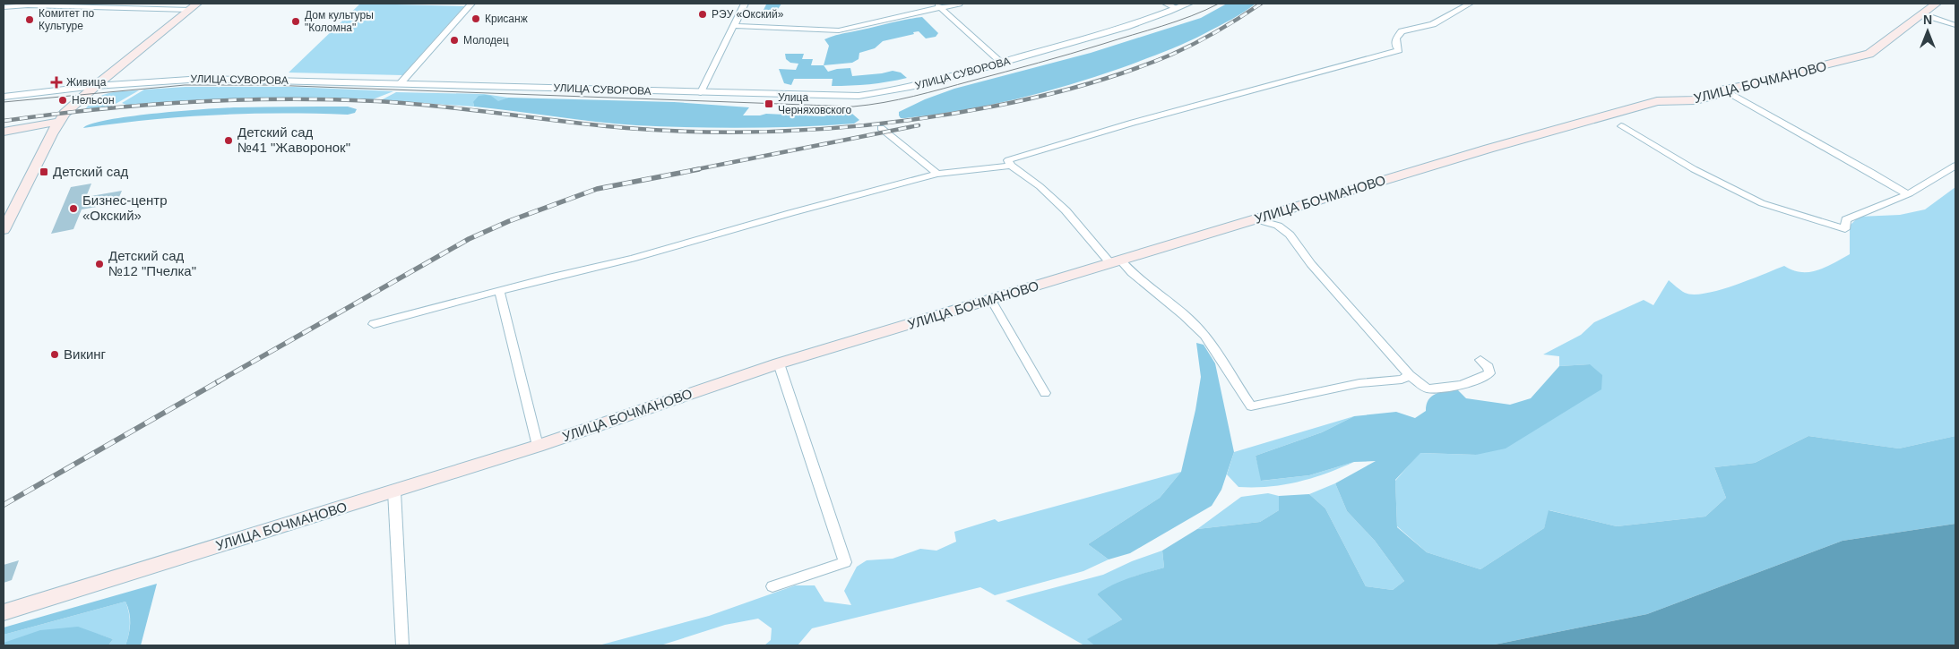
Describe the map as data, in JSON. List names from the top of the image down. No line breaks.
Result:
{"streets":{"main road":["УЛИЦА БОЧМАНОВО"],"street":["УЛИЦА СУВОРОВА"]},"places":{"other":["РЭУ «Окский»","Крисанж","Комитет по Культуре","Дом культуры \"Коломна\"","Молодец","Нельсон","Детский сад №41 \"Жаворонок\"","Бизнес-центр «Окский»","Детский сад №12 \"Пчелка\"","Викинг"],"health":["Живица"],"transit":["Улица Черняховского","Детский сад"]},"north":"top"}
